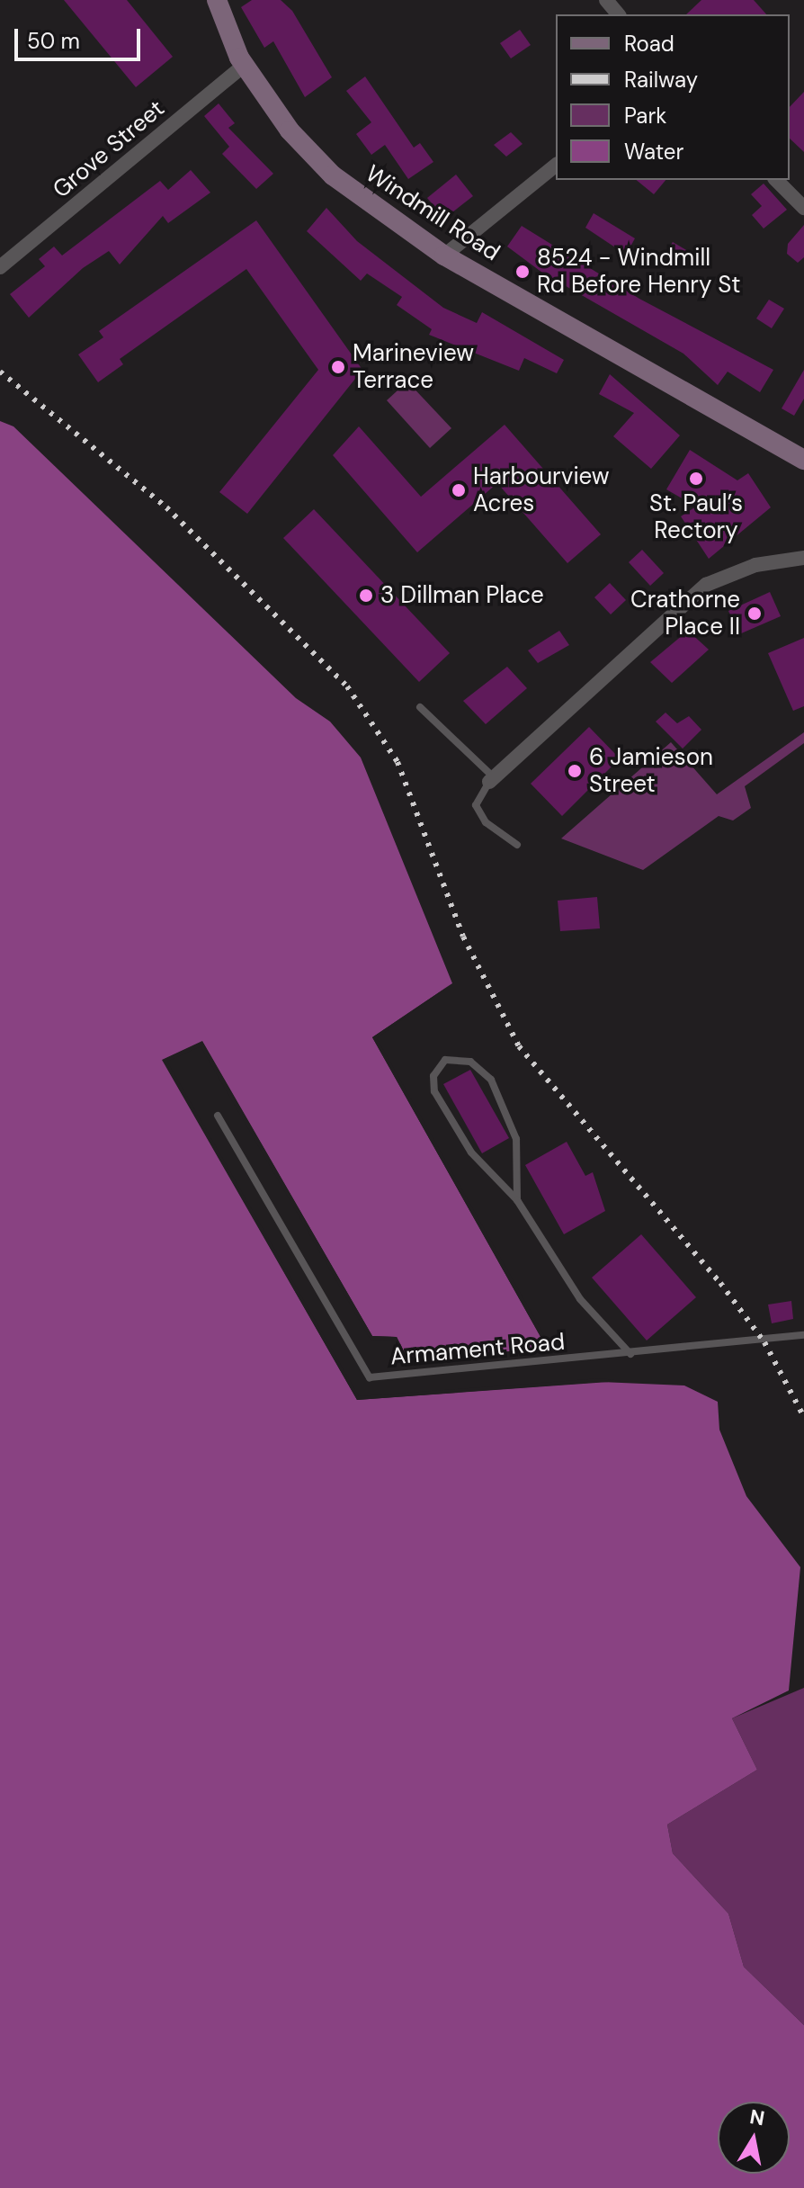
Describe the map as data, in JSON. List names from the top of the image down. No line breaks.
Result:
{"streets":{"main road":["Windmill Road"],"street":["Grove Street"],"lane":["Armament Road"]},"crossings":[["Grove Street","Windmill Road"]],"places":["8524 - Windmill Rd Before Henry St","Marineview Terrace","St. Paul’s Rectory","Harbourview Acres","3 Dillman Place","Crathorne Place II","6 Jamieson Street"],"legend":["Road","Railway","Park","Water"],"scale_bar":"50 m","north":"top"}
